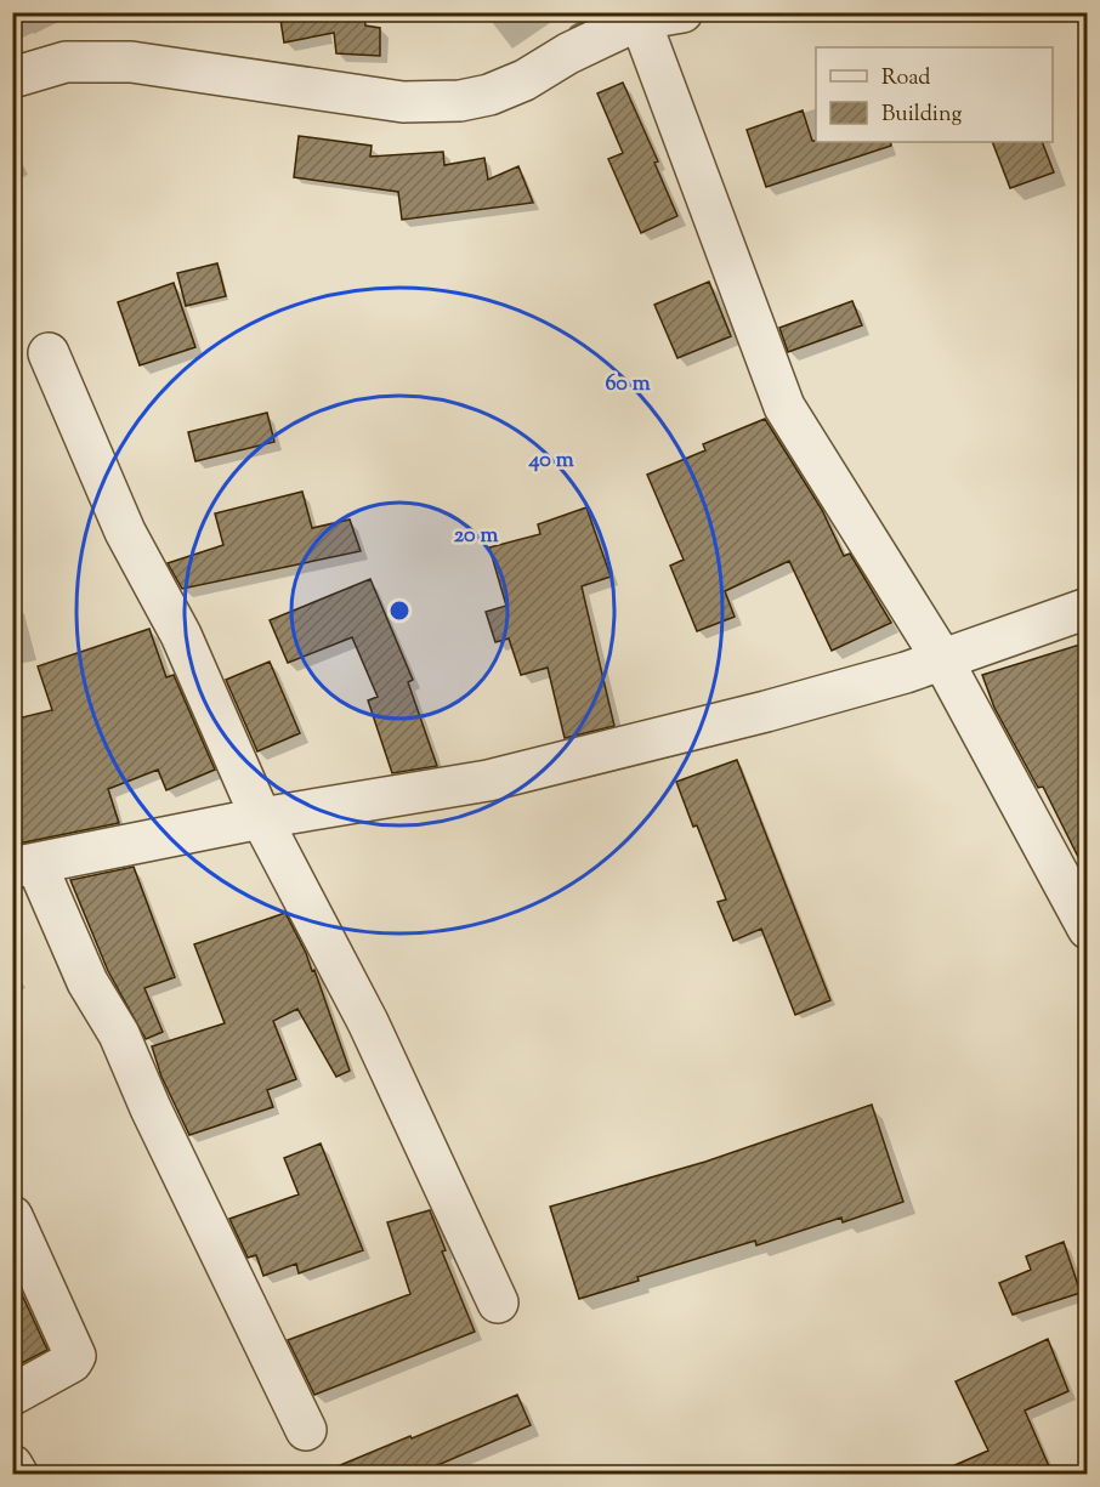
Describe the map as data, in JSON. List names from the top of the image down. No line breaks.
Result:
{"legend":["Road","Building"],"rings":["60 m","40 m","20 m"]}
